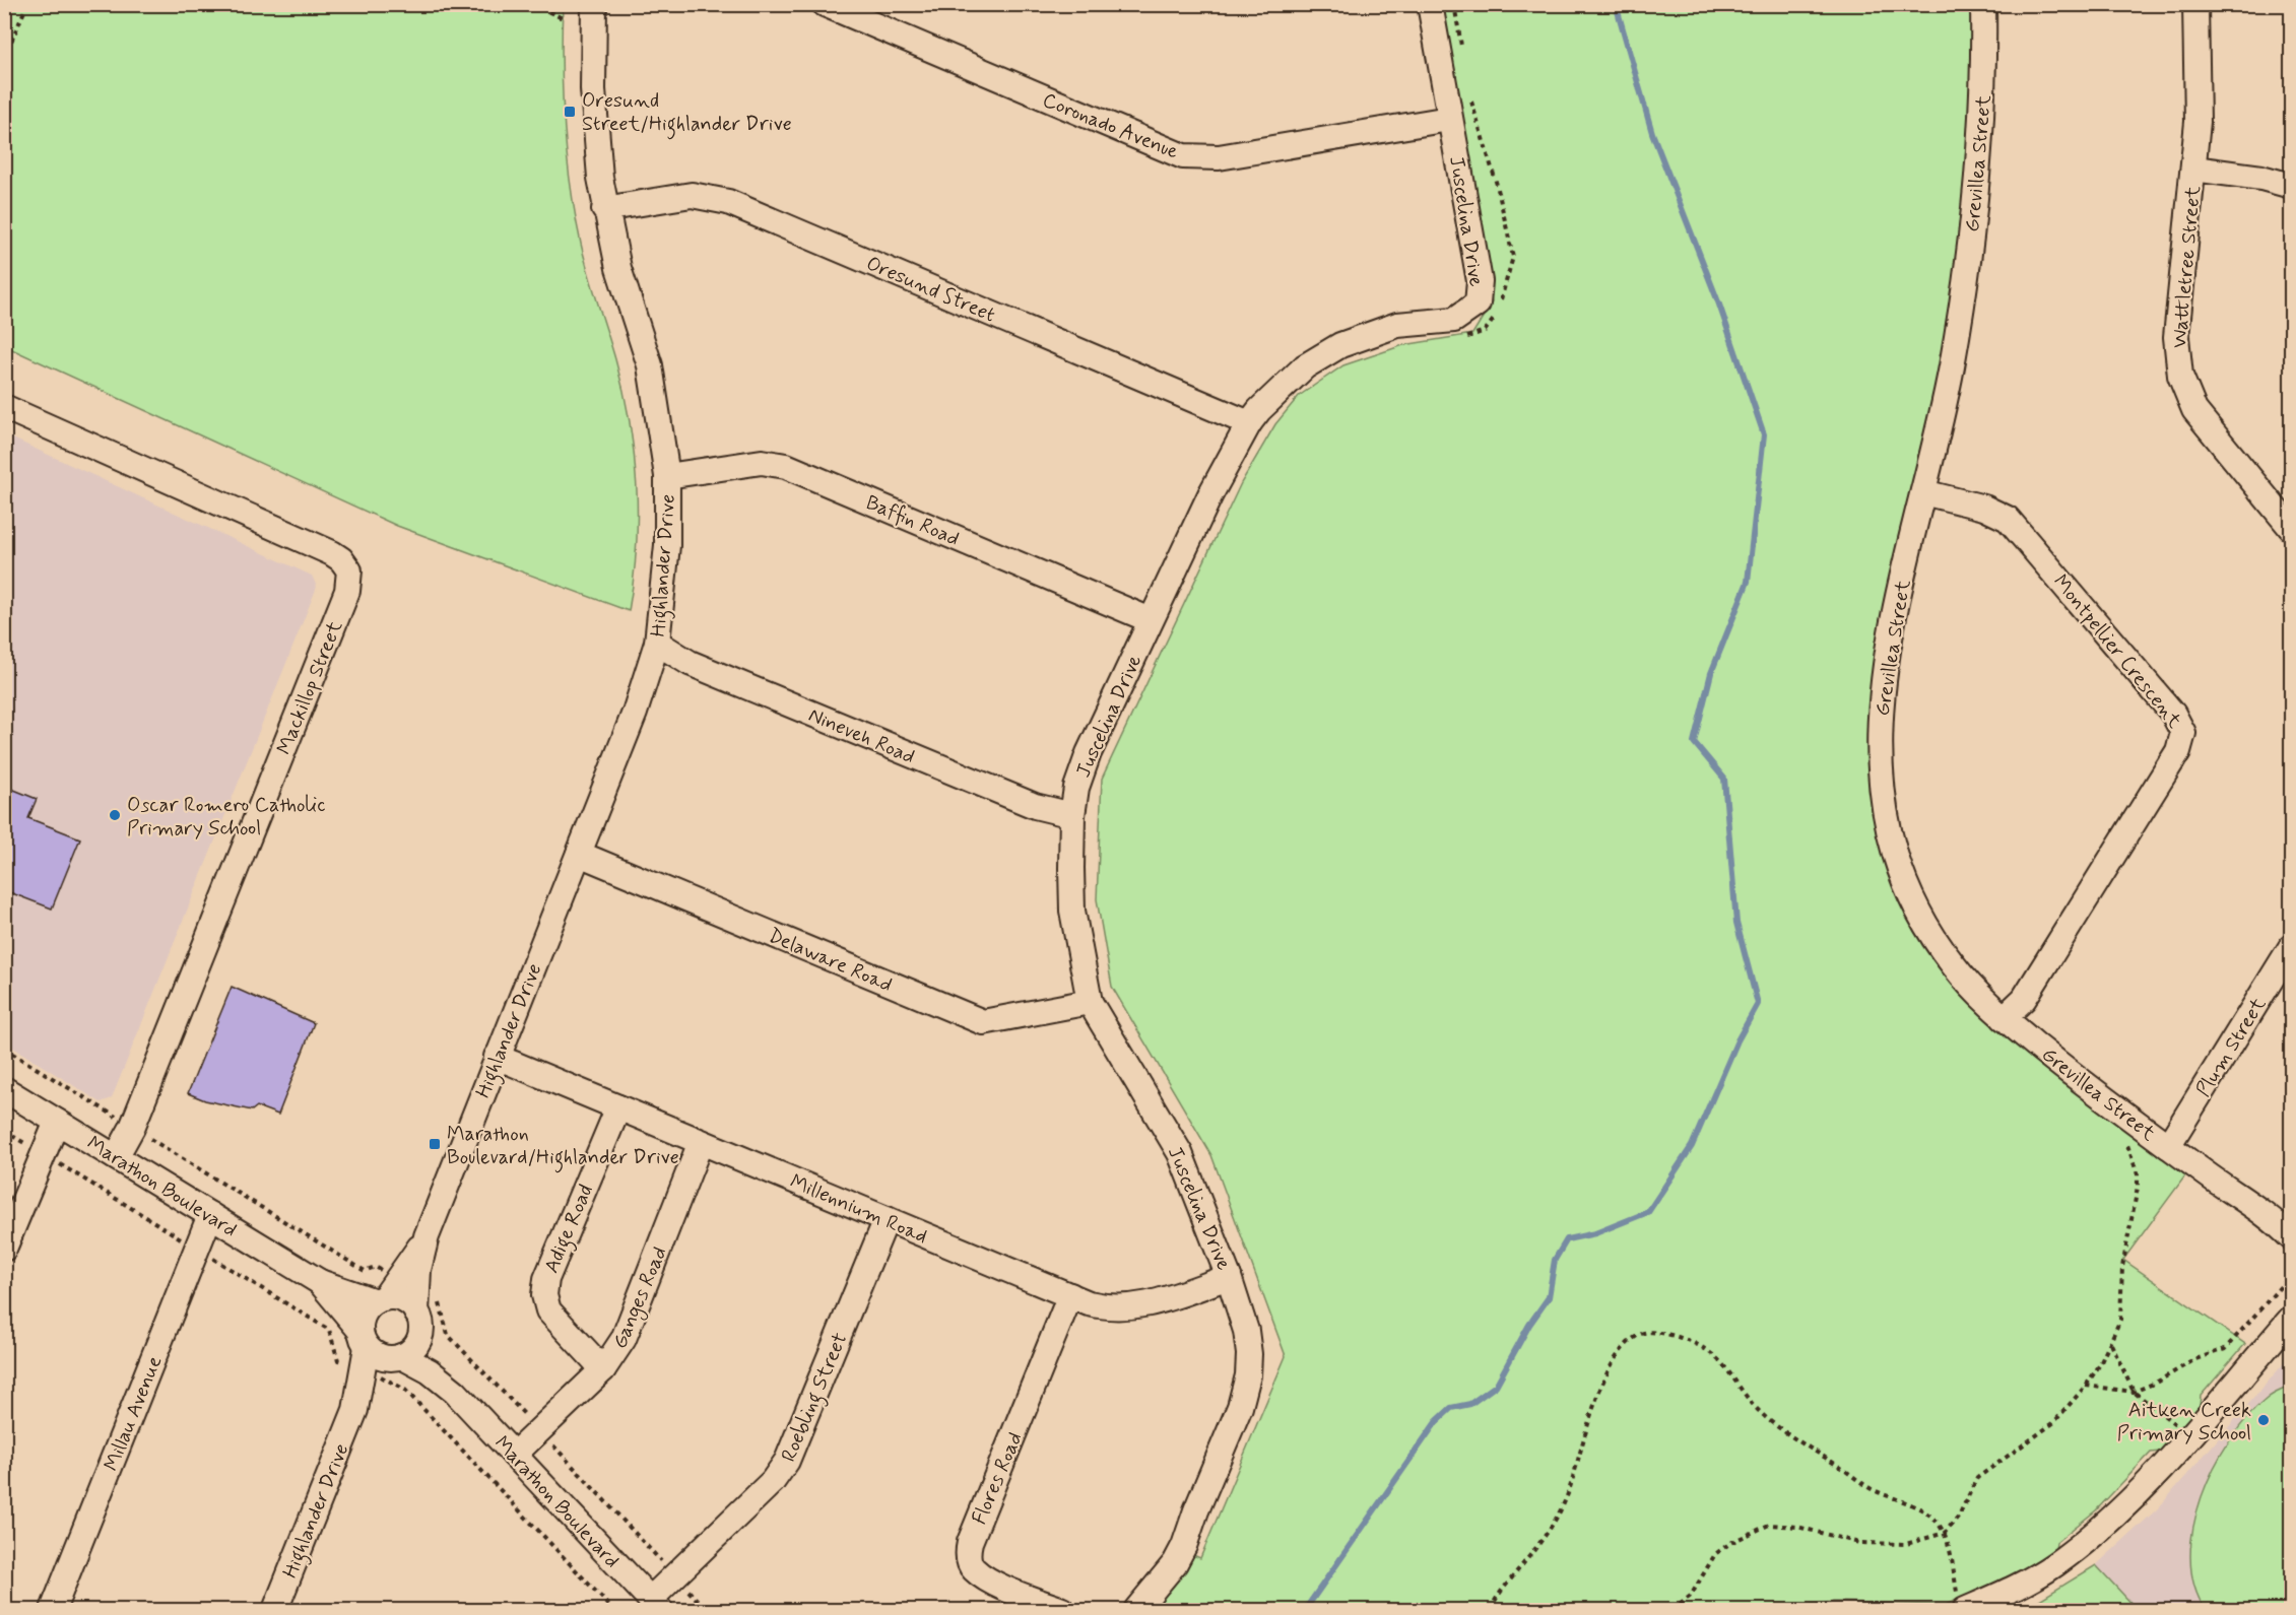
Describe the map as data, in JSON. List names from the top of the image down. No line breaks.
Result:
{"streets":{"street":["Coronado Avenue","Grevillea Street","Juscelina Drive","Wattletree Street","Oresund Street","Baffin Road","Highlander Drive","Montpellier Crescent","Mackillop Street","Nineveh Road","Delaware Road","Plum Street","Marathon Boulevard","Millennium Road","Adige Road","Ganges Road","Roebling Street","Millau Avenue","Flores Road"]},"crossings":[["Coronado Avenue","Juscelina Drive"],["Grevillea Street","Montpellier Crescent"],["Grevillea Street","Plum Street"],["Juscelina Drive","Oresund Street"],["Juscelina Drive","Baffin Road"],["Juscelina Drive","Nineveh Road"],["Juscelina Drive","Delaware Road"],["Juscelina Drive","Millennium Road"],["Oresund Street","Highlander Drive"],["Baffin Road","Highlander Drive"],["Highlander Drive","Nineveh Road"],["Highlander Drive","Delaware Road"],["Highlander Drive","Marathon Boulevard"],["Highlander Drive","Millennium Road"],["Mackillop Street","Marathon Boulevard"],["Marathon Boulevard","Ganges Road"],["Marathon Boulevard","Roebling Street"],["Marathon Boulevard","Millau Avenue"],["Millennium Road","Adige Road"],["Millennium Road","Ganges Road"],["Millennium Road","Roebling Street"],["Millennium Road","Flores Road"],["Adige Road","Ganges Road"]],"places":{"transit":["Oresund Street/Highlander Drive","Marathon Boulevard/Highlander Drive"],"other":["Oscar Romero Catholic Primary School","Aitken Creek Primary School"]}}
